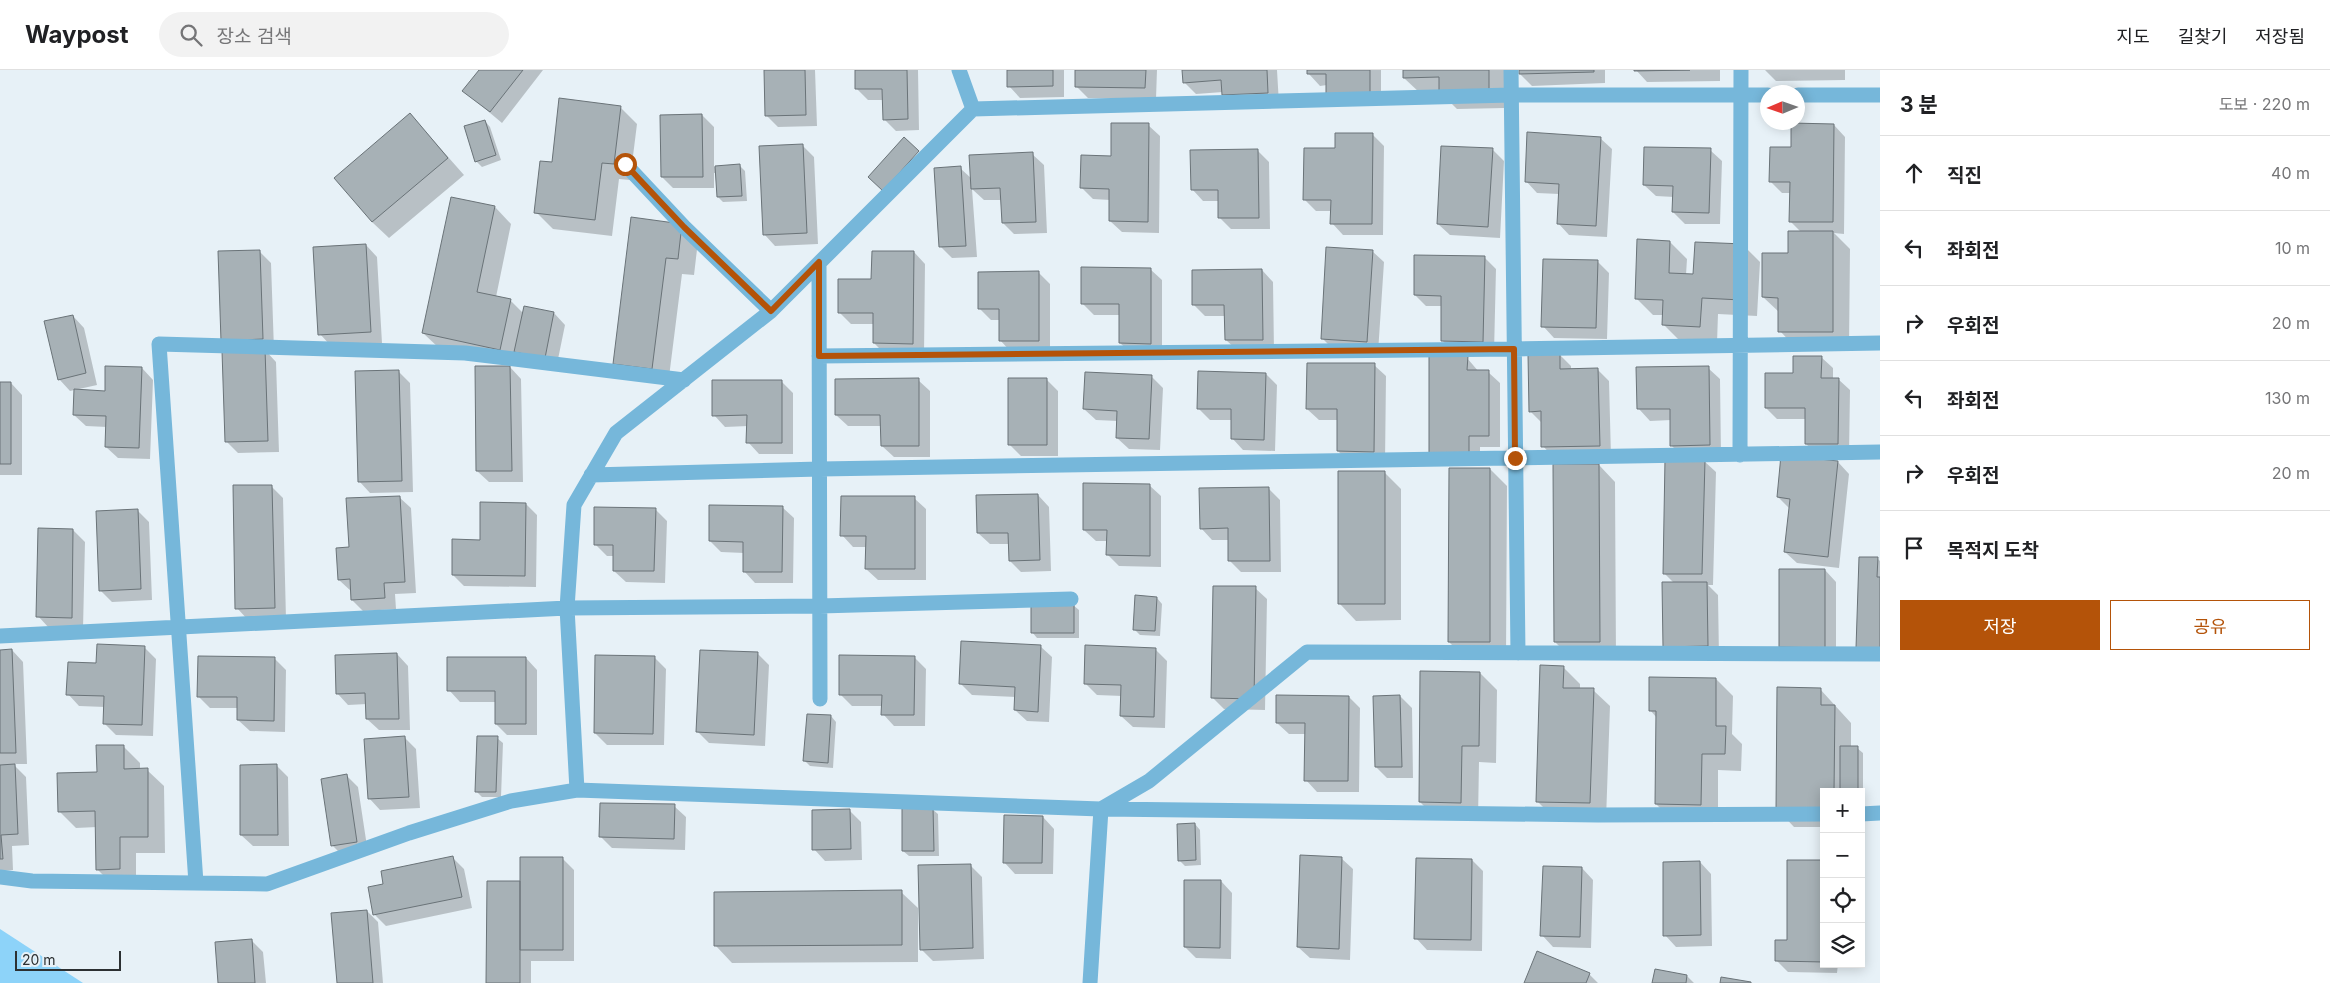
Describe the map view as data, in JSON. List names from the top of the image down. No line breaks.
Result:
{"scale_bar":"20 m","north":"left","page":{"header":"Waypost","search":"장소 검색","nav":["지도","길찾기","저장됨"],"heading":["3 분","도보 · 220 m"],"list":[["직진","40 m"],["좌회전","10 m"],["우회전","20 m"],["좌회전","130 m"],["우회전","20 m"],"목적지 도착"],"buttons":["저장","공유"],"map_buttons":["+","−"],"scale":"20 m"}}
